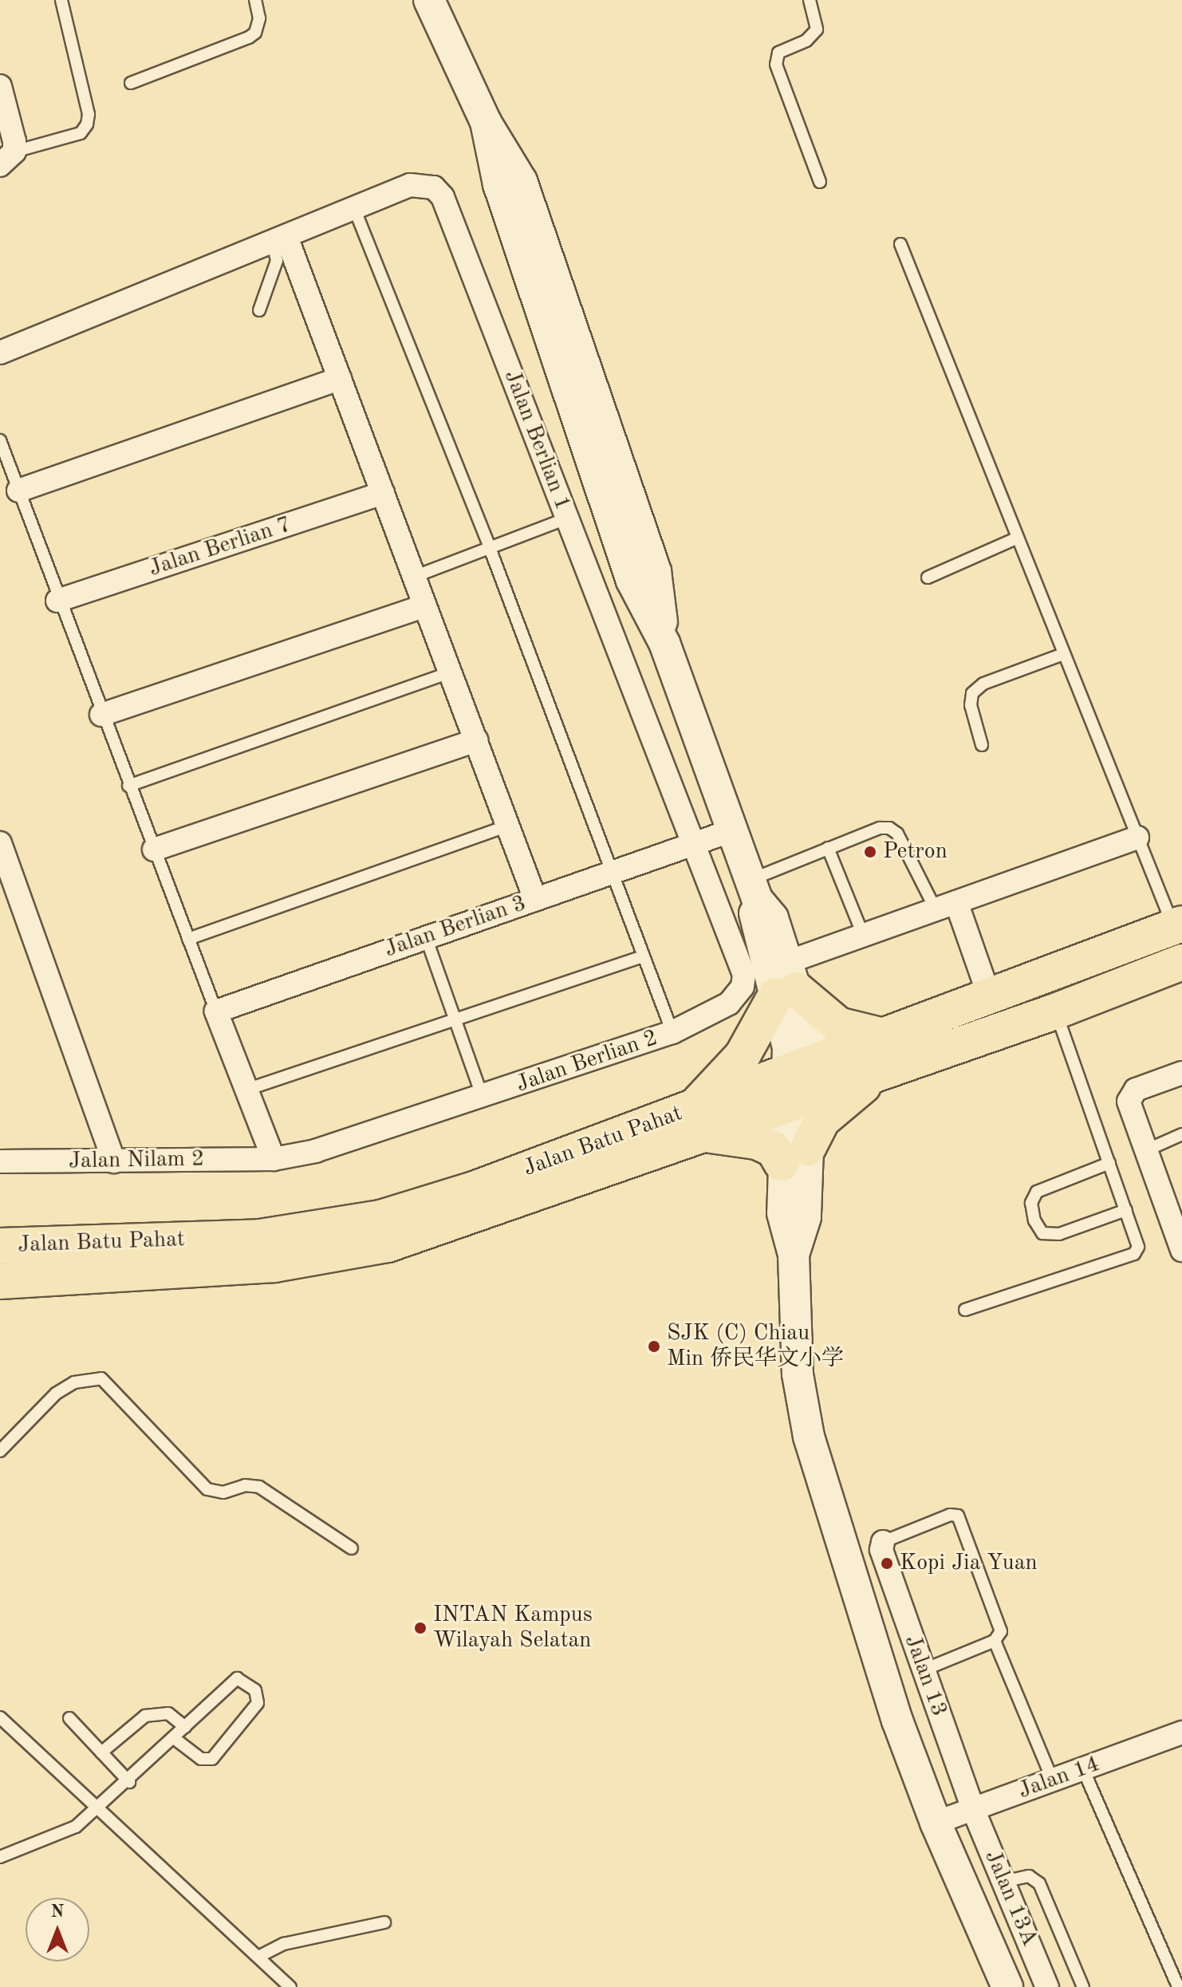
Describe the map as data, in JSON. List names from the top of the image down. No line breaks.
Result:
{"streets":{"highway":["Jalan Batu Pahat"],"street":["Jalan Berlian 1","Jalan Berlian 7","Jalan Berlian 3","Jalan Berlian 2","Jalan Nilam 2","Jalan 13","Jalan 14","Jalan 13A"]},"crossings":[["Jalan Berlian 1","Jalan Berlian 3"],["Jalan Berlian 1","Jalan Berlian 2"],["Jalan Berlian 3","Jalan Berlian 2"],["Jalan Berlian 2","Jalan Nilam 2"],["Jalan 13","Jalan 14"],["Jalan 13","Jalan 13A"],["Jalan 14","Jalan 13A"]],"places":["Petron","SJK (C) Chiau Min 侨民华文小学","Kopi Jia Yuan","INTAN Kampus Wilayah Selatan"],"north":"top"}
